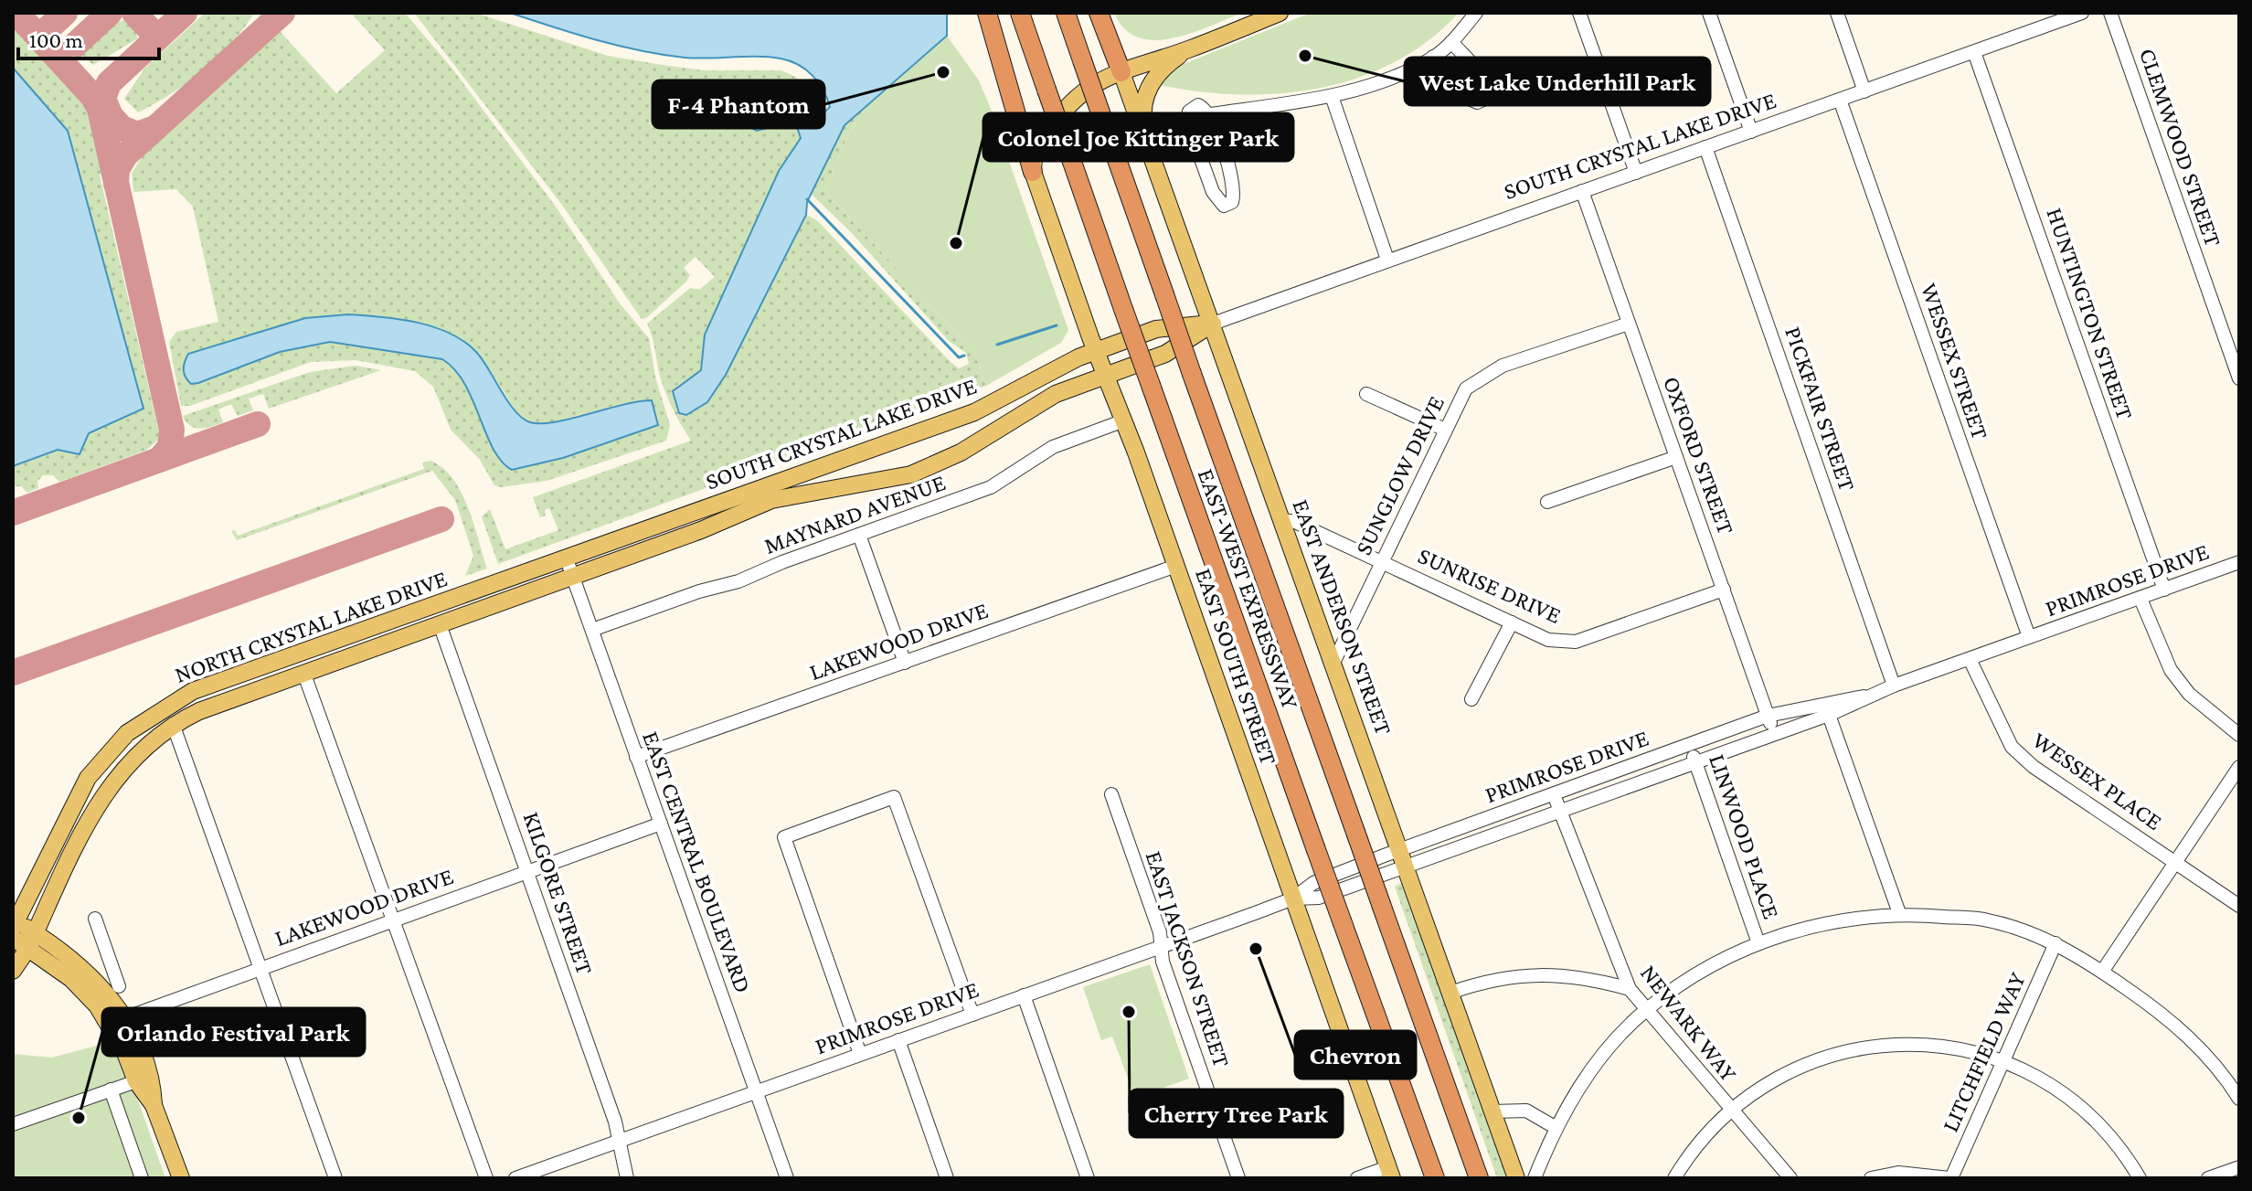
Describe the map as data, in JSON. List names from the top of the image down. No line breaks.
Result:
{"streets":{"highway":["EAST-WEST EXPRESSWAY"],"main road":["SOUTH CRYSTAL LAKE DRIVE","EAST ANDERSON STREET","NORTH CRYSTAL LAKE DRIVE","EAST SOUTH STREET"],"street":["CLEMWOOD STREET","HUNTINGTON STREET","WESSEX STREET","PICKFAIR STREET","OXFORD STREET","SUNGLOW DRIVE","MAYNARD AVENUE","PRIMROSE DRIVE","SUNRISE DRIVE","LAKEWOOD DRIVE","WESSEX PLACE","LINWOOD PLACE","EAST CENTRAL BOULEVARD","KILGORE STREET","EAST JACKSON STREET","NEWARK WAY","LITCHFIELD WAY"]},"crossings":[["SOUTH CRYSTAL LAKE DRIVE","HUNTINGTON STREET"],["SOUTH CRYSTAL LAKE DRIVE","WESSEX STREET"],["SOUTH CRYSTAL LAKE DRIVE","PICKFAIR STREET"],["SOUTH CRYSTAL LAKE DRIVE","OXFORD STREET"],["SOUTH CRYSTAL LAKE DRIVE","EAST ANDERSON STREET"],["SOUTH CRYSTAL LAKE DRIVE","NORTH CRYSTAL LAKE DRIVE"],["SOUTH CRYSTAL LAKE DRIVE","EAST SOUTH STREET"],["SOUTH CRYSTAL LAKE DRIVE","EAST CENTRAL BOULEVARD"],["HUNTINGTON STREET","PRIMROSE DRIVE"],["WESSEX STREET","PRIMROSE DRIVE"],["PICKFAIR STREET","PRIMROSE DRIVE"],["OXFORD STREET","SUNGLOW DRIVE"],["OXFORD STREET","PRIMROSE DRIVE"],["OXFORD STREET","SUNRISE DRIVE"],["SUNGLOW DRIVE","SUNRISE DRIVE"],["SUNGLOW DRIVE","EAST ANDERSON STREET"],["MAYNARD AVENUE","EAST SOUTH STREET"],["MAYNARD AVENUE","EAST CENTRAL BOULEVARD"],["PRIMROSE DRIVE","EAST ANDERSON STREET"],["PRIMROSE DRIVE","EAST SOUTH STREET"],["PRIMROSE DRIVE","WESSEX PLACE"],["PRIMROSE DRIVE","LINWOOD PLACE"],["PRIMROSE DRIVE","EAST CENTRAL BOULEVARD"],["PRIMROSE DRIVE","KILGORE STREET"],["PRIMROSE DRIVE","EAST JACKSON STREET"],["PRIMROSE DRIVE","NEWARK WAY"],["SUNRISE DRIVE","EAST ANDERSON STREET"],["NORTH CRYSTAL LAKE DRIVE","EAST CENTRAL BOULEVARD"],["NORTH CRYSTAL LAKE DRIVE","KILGORE STREET"],["LAKEWOOD DRIVE","EAST SOUTH STREET"],["LAKEWOOD DRIVE","EAST CENTRAL BOULEVARD"],["LAKEWOOD DRIVE","KILGORE STREET"]],"places":["West Lake Underhill Park","F-4 Phantom","Colonel Joe Kittinger Park","Chevron","Cherry Tree Park","Orlando Festival Park"],"scale_bar":"100 m"}
